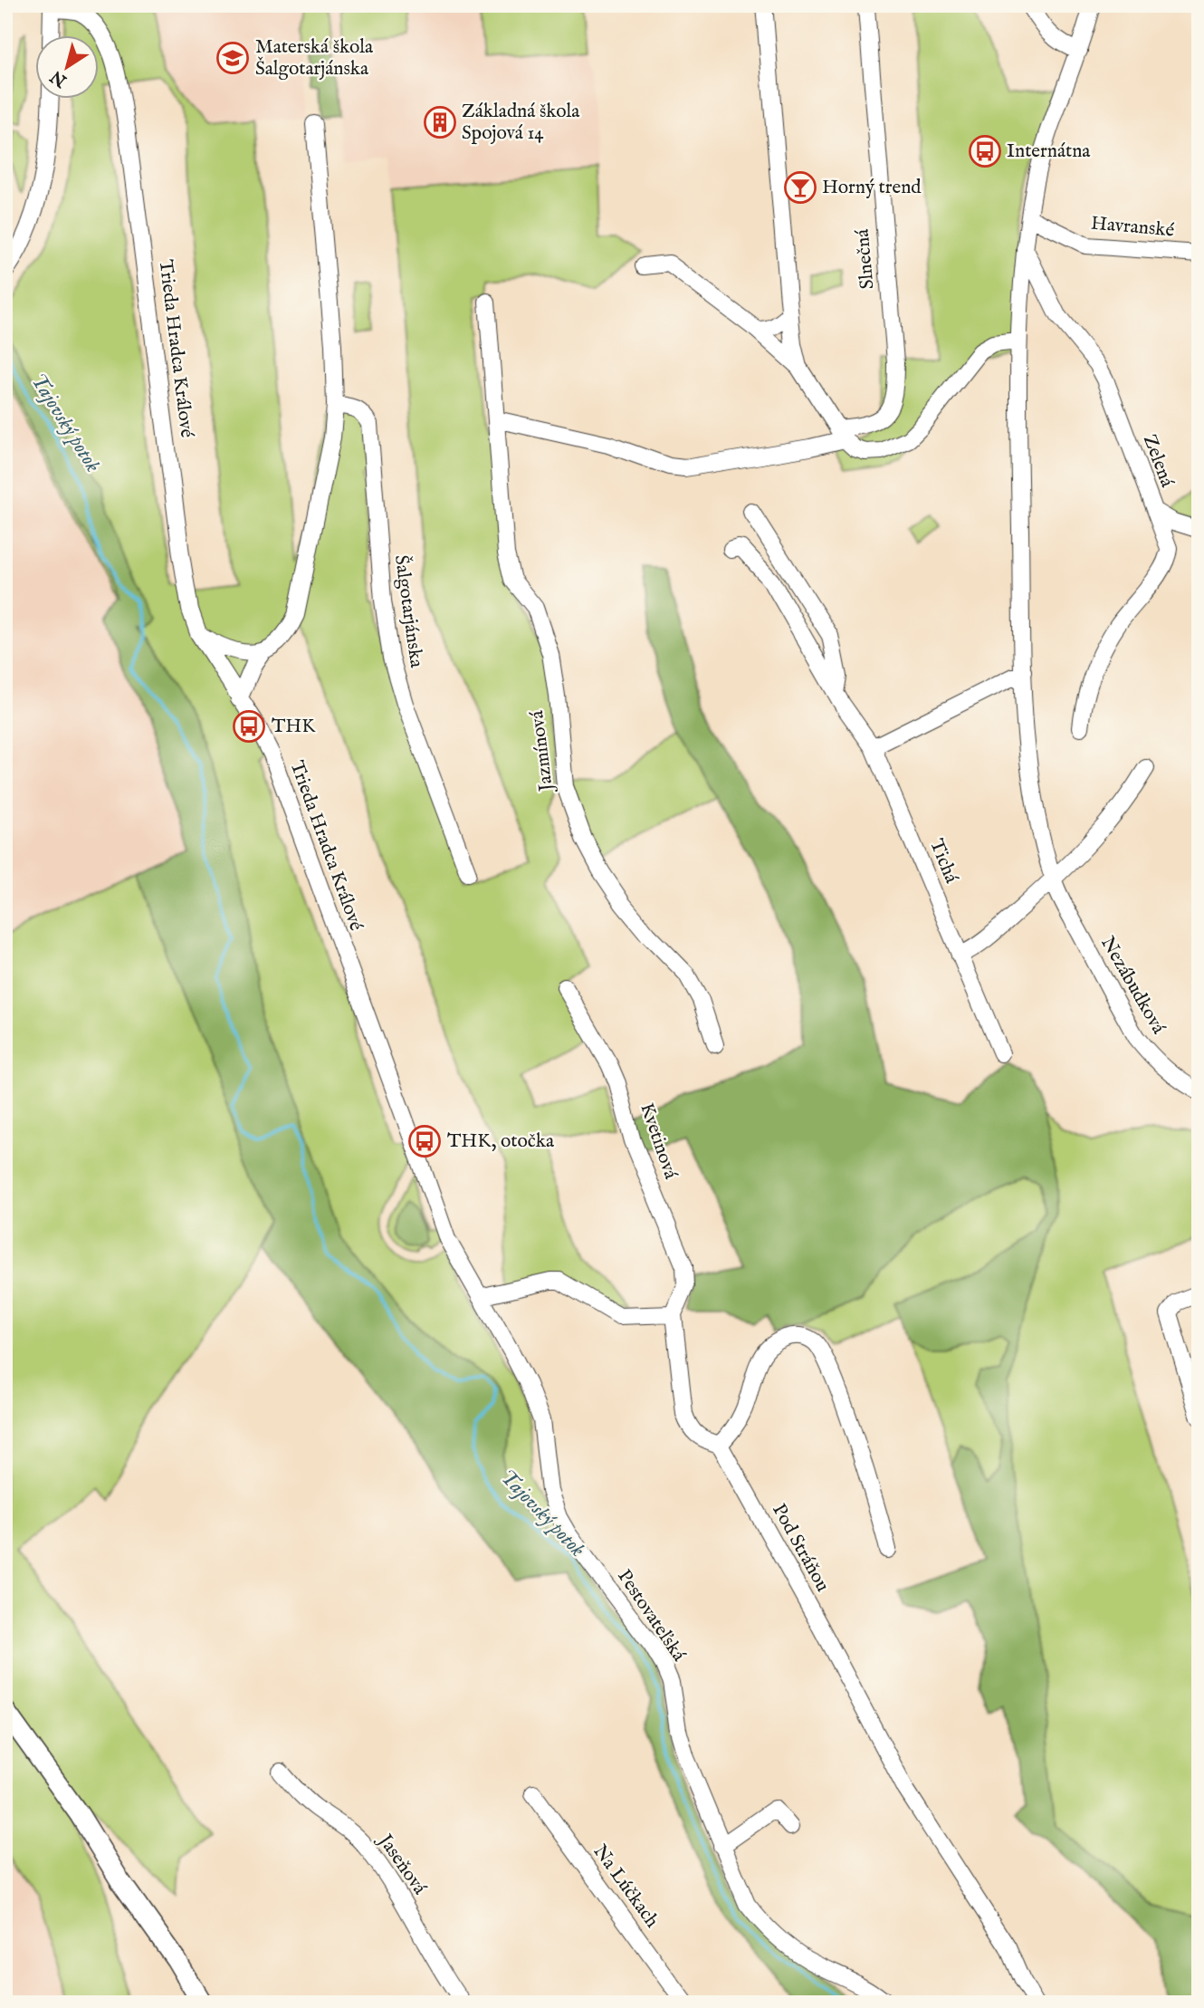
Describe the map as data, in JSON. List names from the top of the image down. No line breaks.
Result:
{"streets":{"street":["Havranské","Slnečná","Trieda Hradca Králové","Zelená","Šalgotarjánska","Jazmínová","Tichá","Nezábudková","Kvetinová","Pod Stráňou","Pestovateľská","Jaseňová","Na Lúčkach"]},"crossings":[["Trieda Hradca Králové","Pestovateľská"],["Kvetinová","Pod Stráňou"]],"water":["Tajovský potok"],"places":{"school or university":["Materská škola Šalgotarjánska"],"building":["Základná škola Spojová 14"],"bus stop":["Internátna","THK","THK, otočka"],"bar":["Horný trend"]},"north":"bottom left"}
